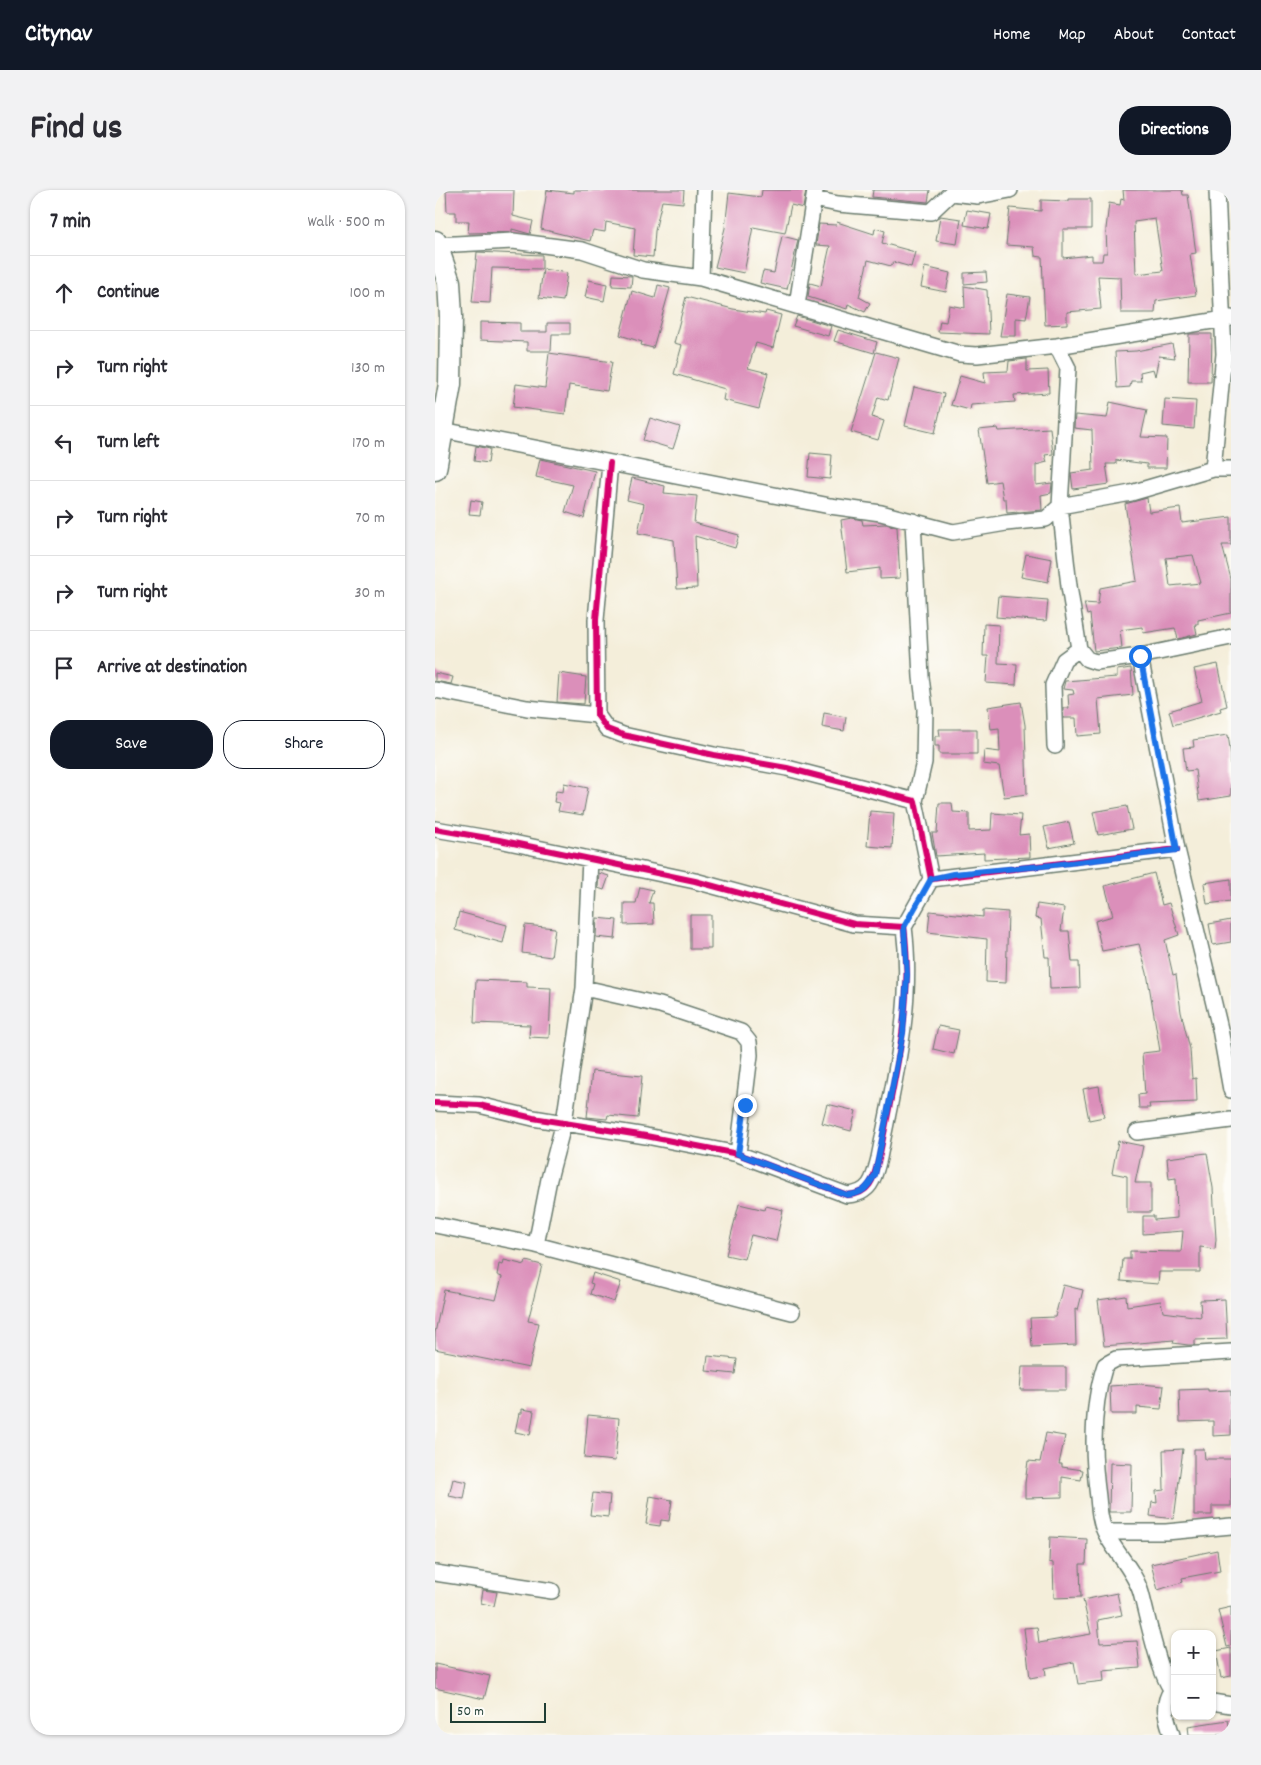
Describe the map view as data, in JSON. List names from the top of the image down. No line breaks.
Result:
{"scale_bar":"50 m","page":{"header":"Citynav","nav":["Home","Map","About","Contact"],"title":"Find us","buttons":["Directions",["Save","Share"]],"heading":["7 min","Walk · 500 m"],"list":[["Continue","100 m"],["Turn right","130 m"],["Turn left","170 m"],["Turn right","70 m"],["Turn right","30 m"],"Arrive at destination"],"map_buttons":["+","−"],"scale":"50 m"}}
